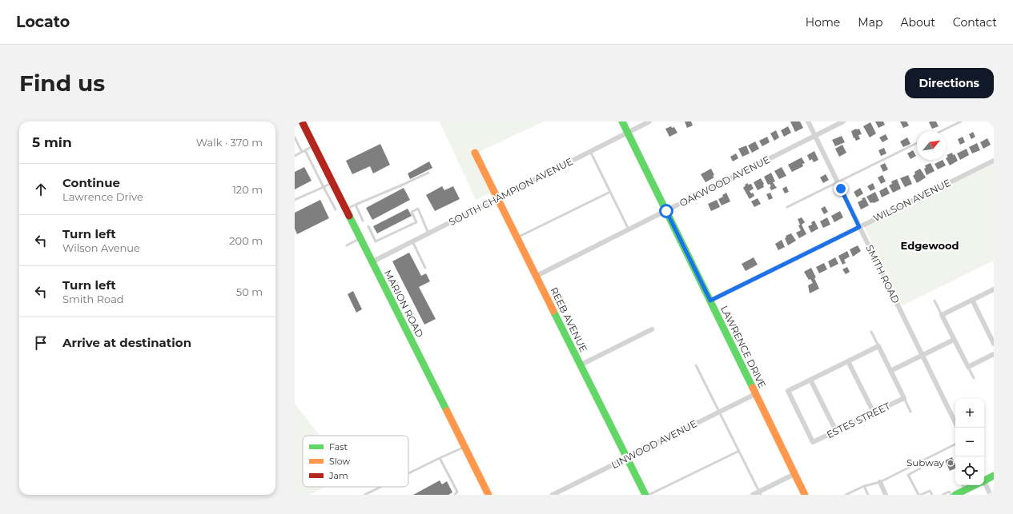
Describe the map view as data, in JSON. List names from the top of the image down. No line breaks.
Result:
{"streets":{"street":["OAKWOOD AVENUE","SOUTH CHAMPION AVENUE","WILSON AVENUE","SMITH ROAD","MARION ROAD","REEB AVENUE","LAWRENCE DRIVE","ESTES STREET","LINWOOD AVENUE"]},"crossings":[["OAKWOOD AVENUE","SMITH ROAD"],["OAKWOOD AVENUE","REEB AVENUE"],["OAKWOOD AVENUE","LAWRENCE DRIVE"],["SOUTH CHAMPION AVENUE","MARION ROAD"],["SOUTH CHAMPION AVENUE","REEB AVENUE"],["SOUTH CHAMPION AVENUE","LAWRENCE DRIVE"],["WILSON AVENUE","SMITH ROAD"],["WILSON AVENUE","LAWRENCE DRIVE"],["REEB AVENUE","LINWOOD AVENUE"],["LAWRENCE DRIVE","LINWOOD AVENUE"]],"districts":["Edgewood"],"places":["Subway"],"legend":["Fast","Slow","Jam"],"north":"top right","page":{"header":"Locato","nav":["Home","Map","About","Contact"],"buttons":"Directions","title":"Find us","heading":["5 min","Walk · 370 m"],"list":[["Continue","Lawrence Drive","120 m"],["Turn left","Wilson Avenue","200 m"],["Turn left","Smith Road","50 m"],"Arrive at destination"],"map_buttons":["+","−"]}}
